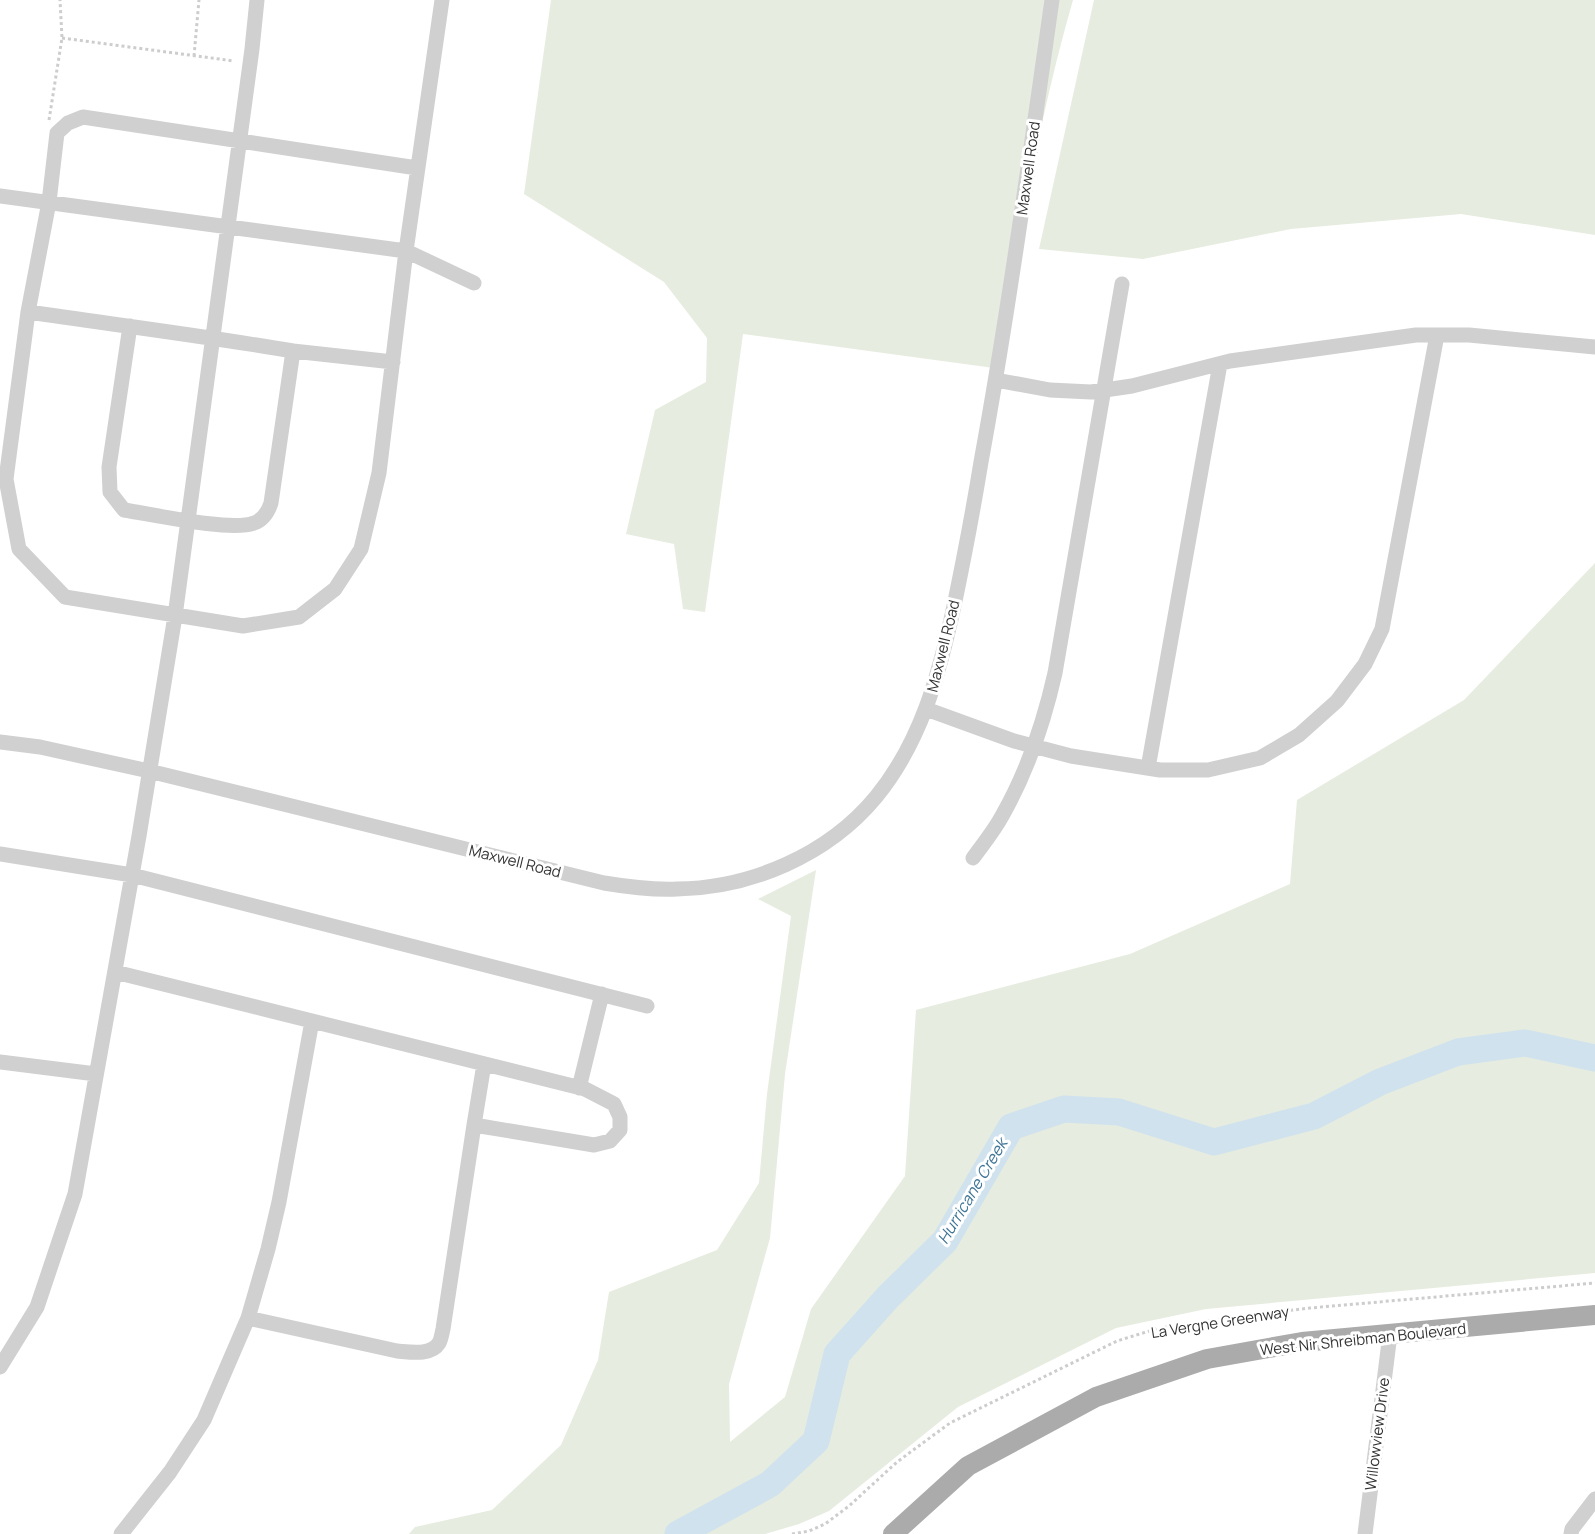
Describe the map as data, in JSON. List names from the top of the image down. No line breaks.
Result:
{"streets":{"main road":["West Nir Shreibman Boulevard"],"street":["Maxwell Road","Willowview Drive"],"path":["La Vergne Greenway"]},"crossings":[["West Nir Shreibman Boulevard","Willowview Drive"]],"water":["Hurricane Creek"]}
